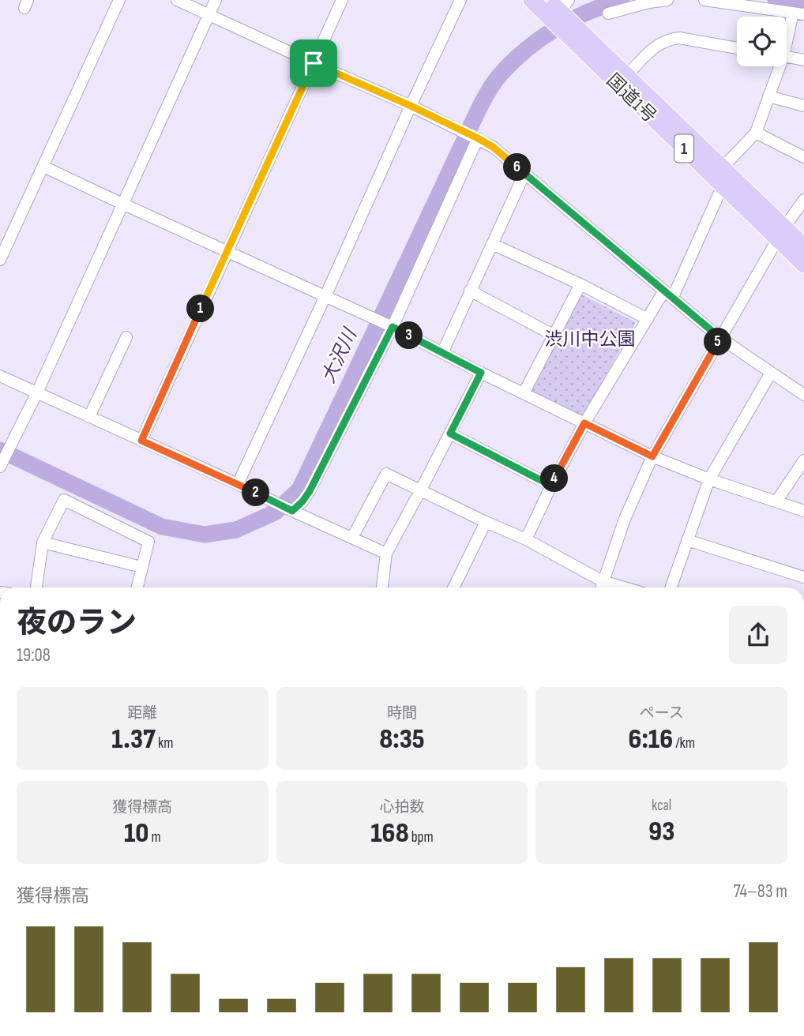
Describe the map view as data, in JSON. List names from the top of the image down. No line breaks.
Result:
{"streets":{"highway":["国道1号","1"]},"water":["大沢川"],"parks":["渋川中公園"],"page":{"pins":["6","1","3","5","4","2"],"heading":["夜のラン","19:08"],"stats":[["距離","1.37 km"],["時間","8:35"],["ペース","6:16 /km"],["獲得標高","10 m"],["心拍数","168 bpm"],["kcal","93"]],"chart":["獲得標高","74–83 m"]}}
